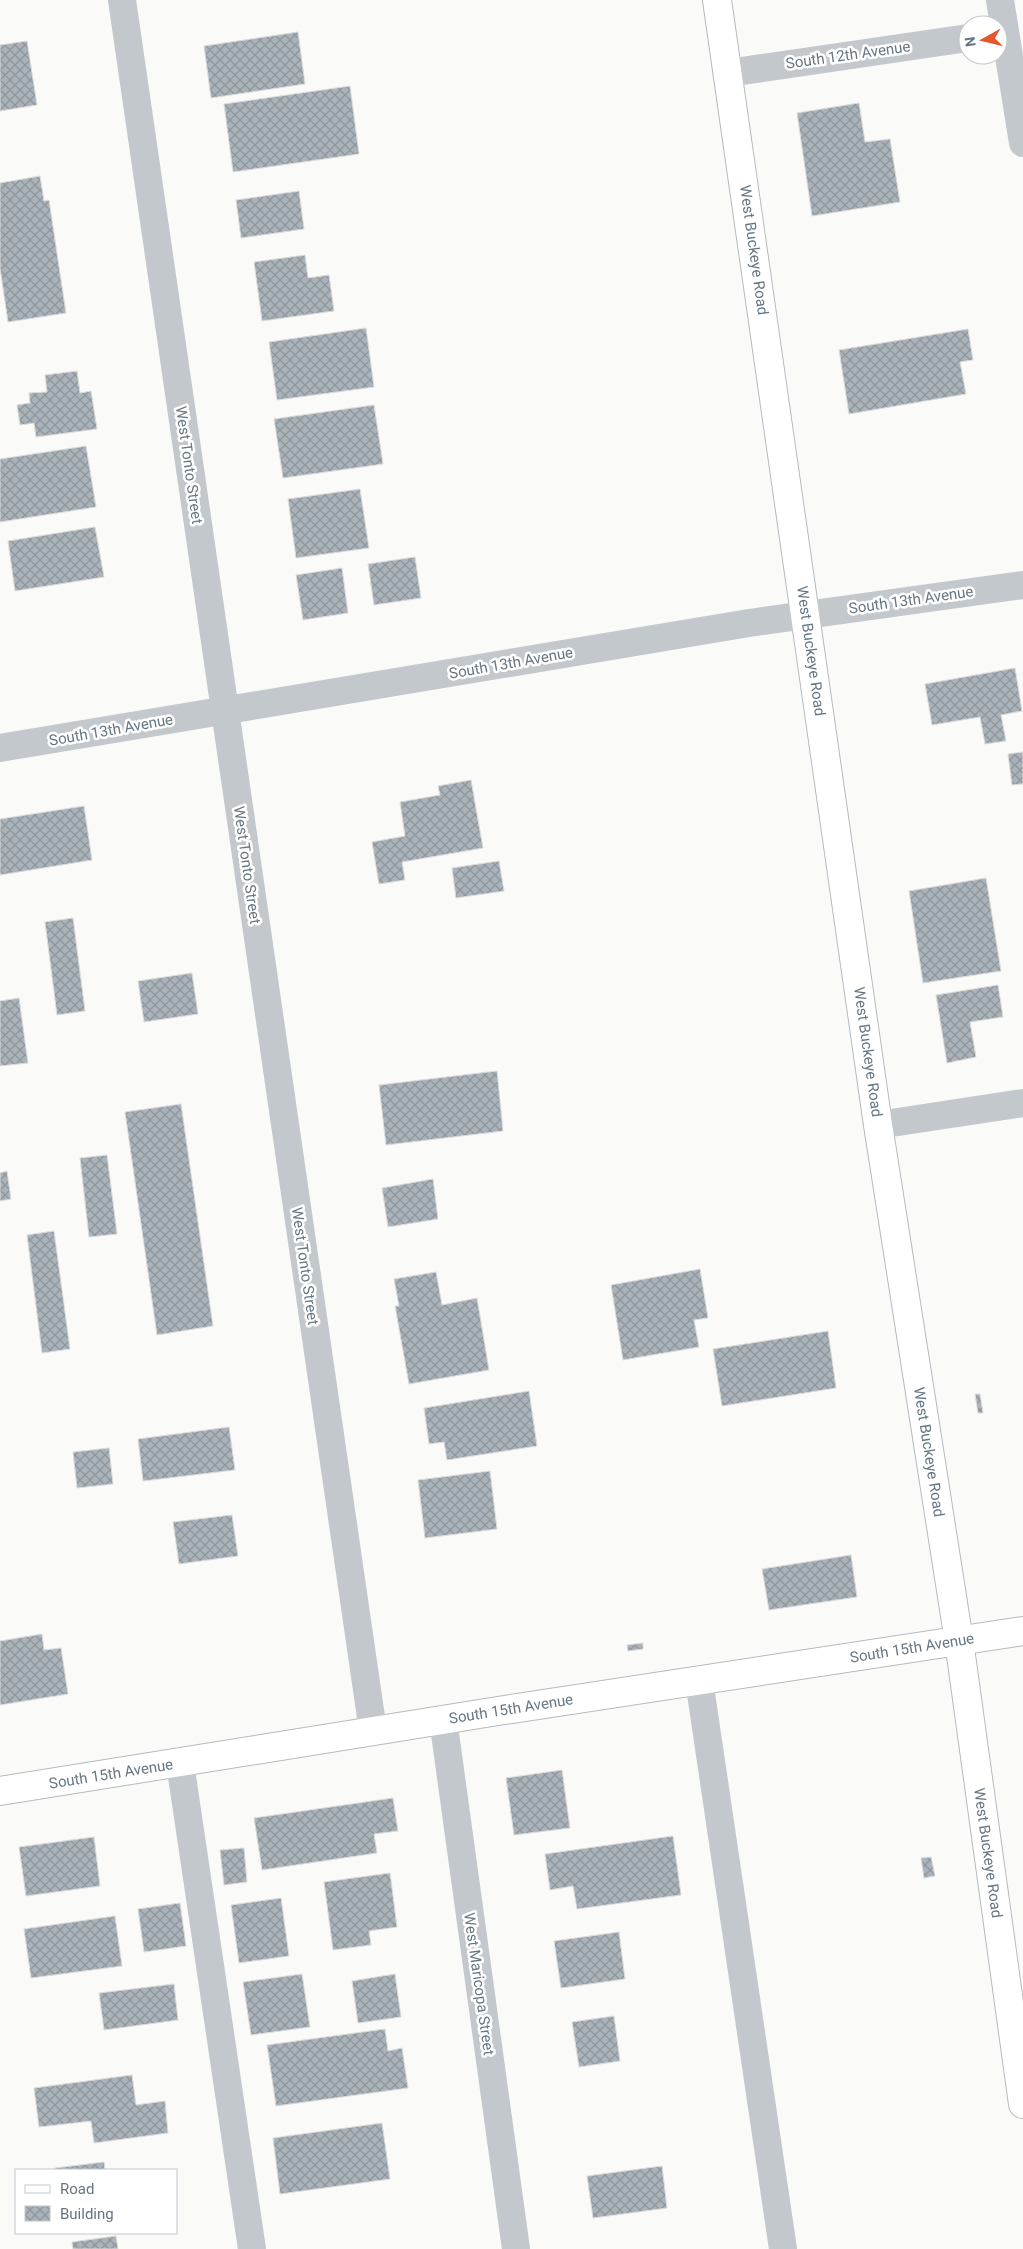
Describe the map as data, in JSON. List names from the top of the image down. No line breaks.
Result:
{"streets":{"main road":["West Buckeye Road","South 15th Avenue"],"street":["South 12th Avenue","West Tonto Street","South 13th Avenue","West Maricopa Street"]},"crossings":[["South 12th Avenue","West Buckeye Road"],["West Buckeye Road","South 13th Avenue"],["West Buckeye Road","South 15th Avenue"],["West Tonto Street","South 13th Avenue"],["West Tonto Street","South 15th Avenue"],["South 15th Avenue","West Maricopa Street"]],"legend":["Road","Building"],"north":"left"}
